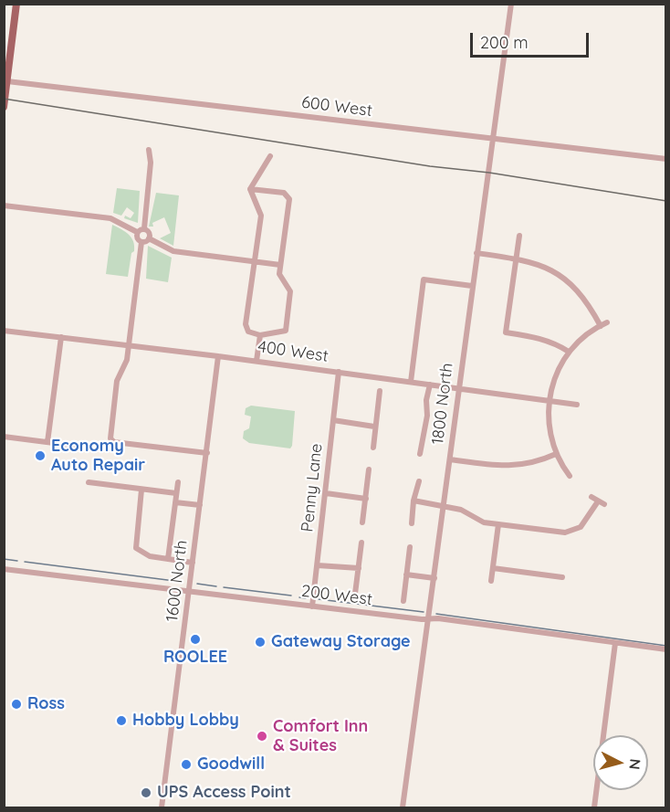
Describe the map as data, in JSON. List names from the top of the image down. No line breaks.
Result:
{"streets":{"street":["600 West","400 West","1800 North","Penny Lane","1600 North","200 West"]},"crossings":[["600 West","1800 North"],["400 West","1800 North"],["400 West","Penny Lane"],["400 West","1600 North"],["1800 North","200 West"],["Penny Lane","200 West"],["1600 North","200 West"]],"places":["Economy Auto Repair","ROOLEE","Gateway Storage","Ross","Hobby Lobby","Comfort Inn & Suites","Goodwill","UPS Access Point"],"scale_bar":"200 m","north":"right"}
